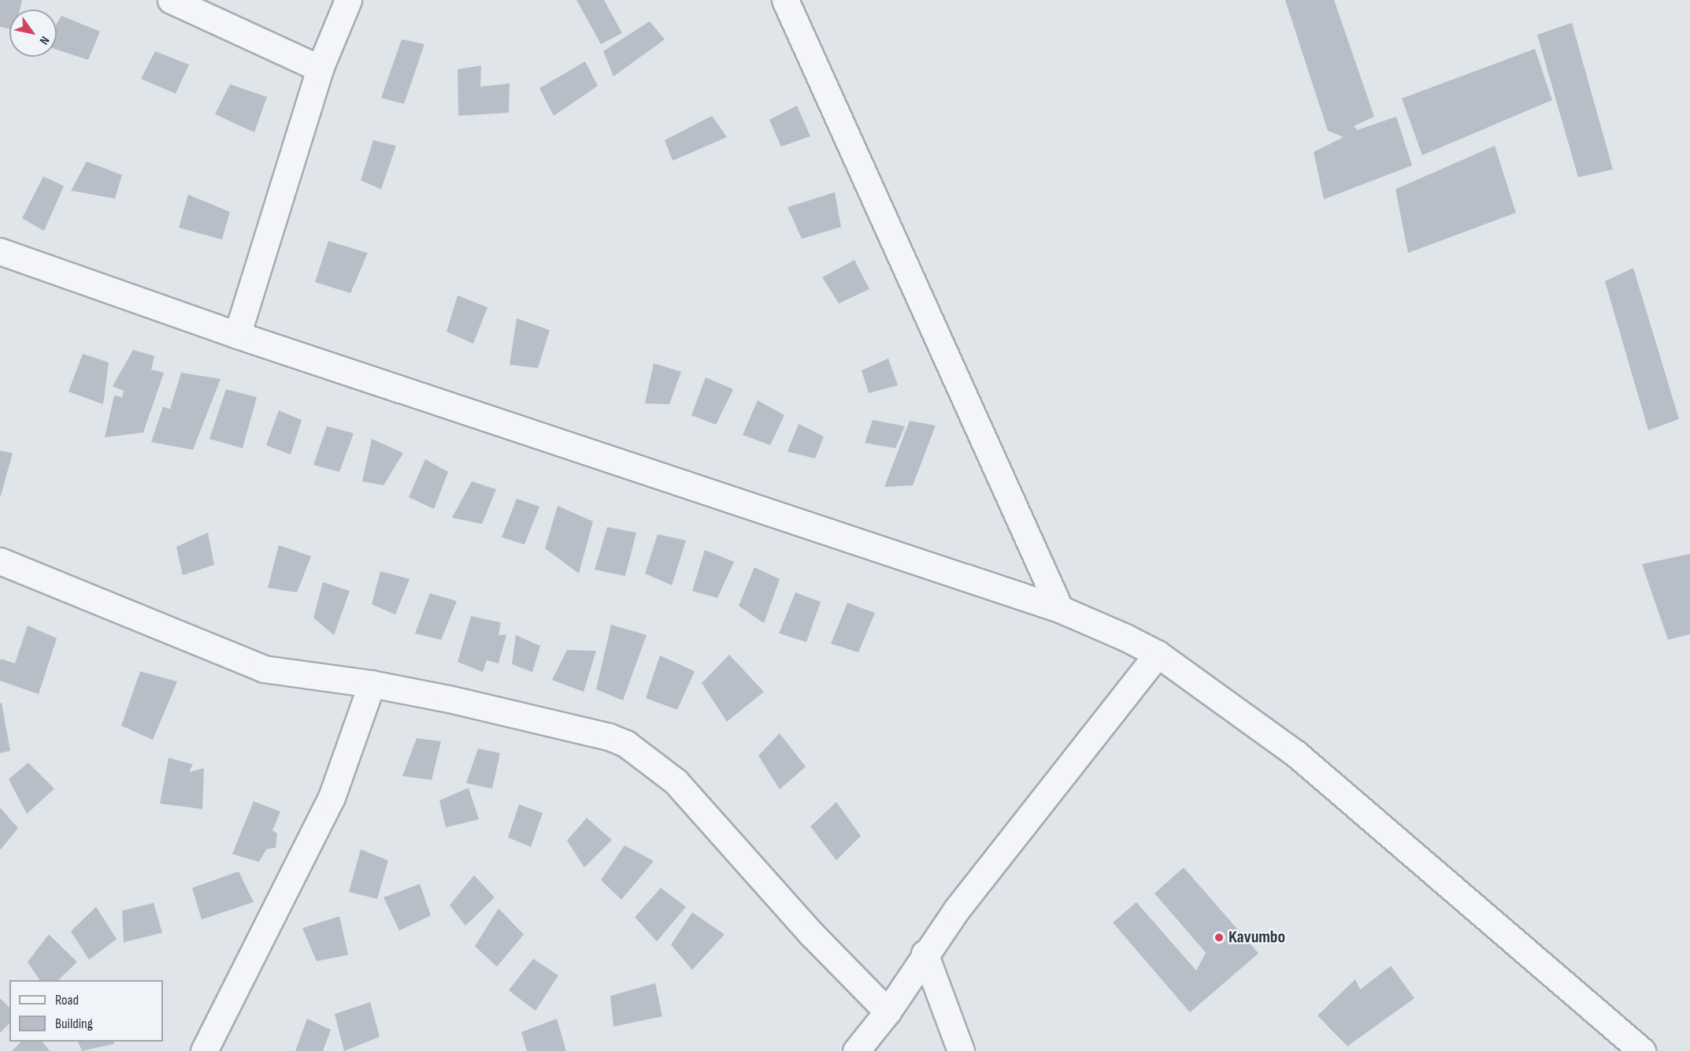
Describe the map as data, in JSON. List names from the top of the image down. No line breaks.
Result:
{"places":["Kavumbo"],"legend":["Road","Building"],"north":"bottom right"}
